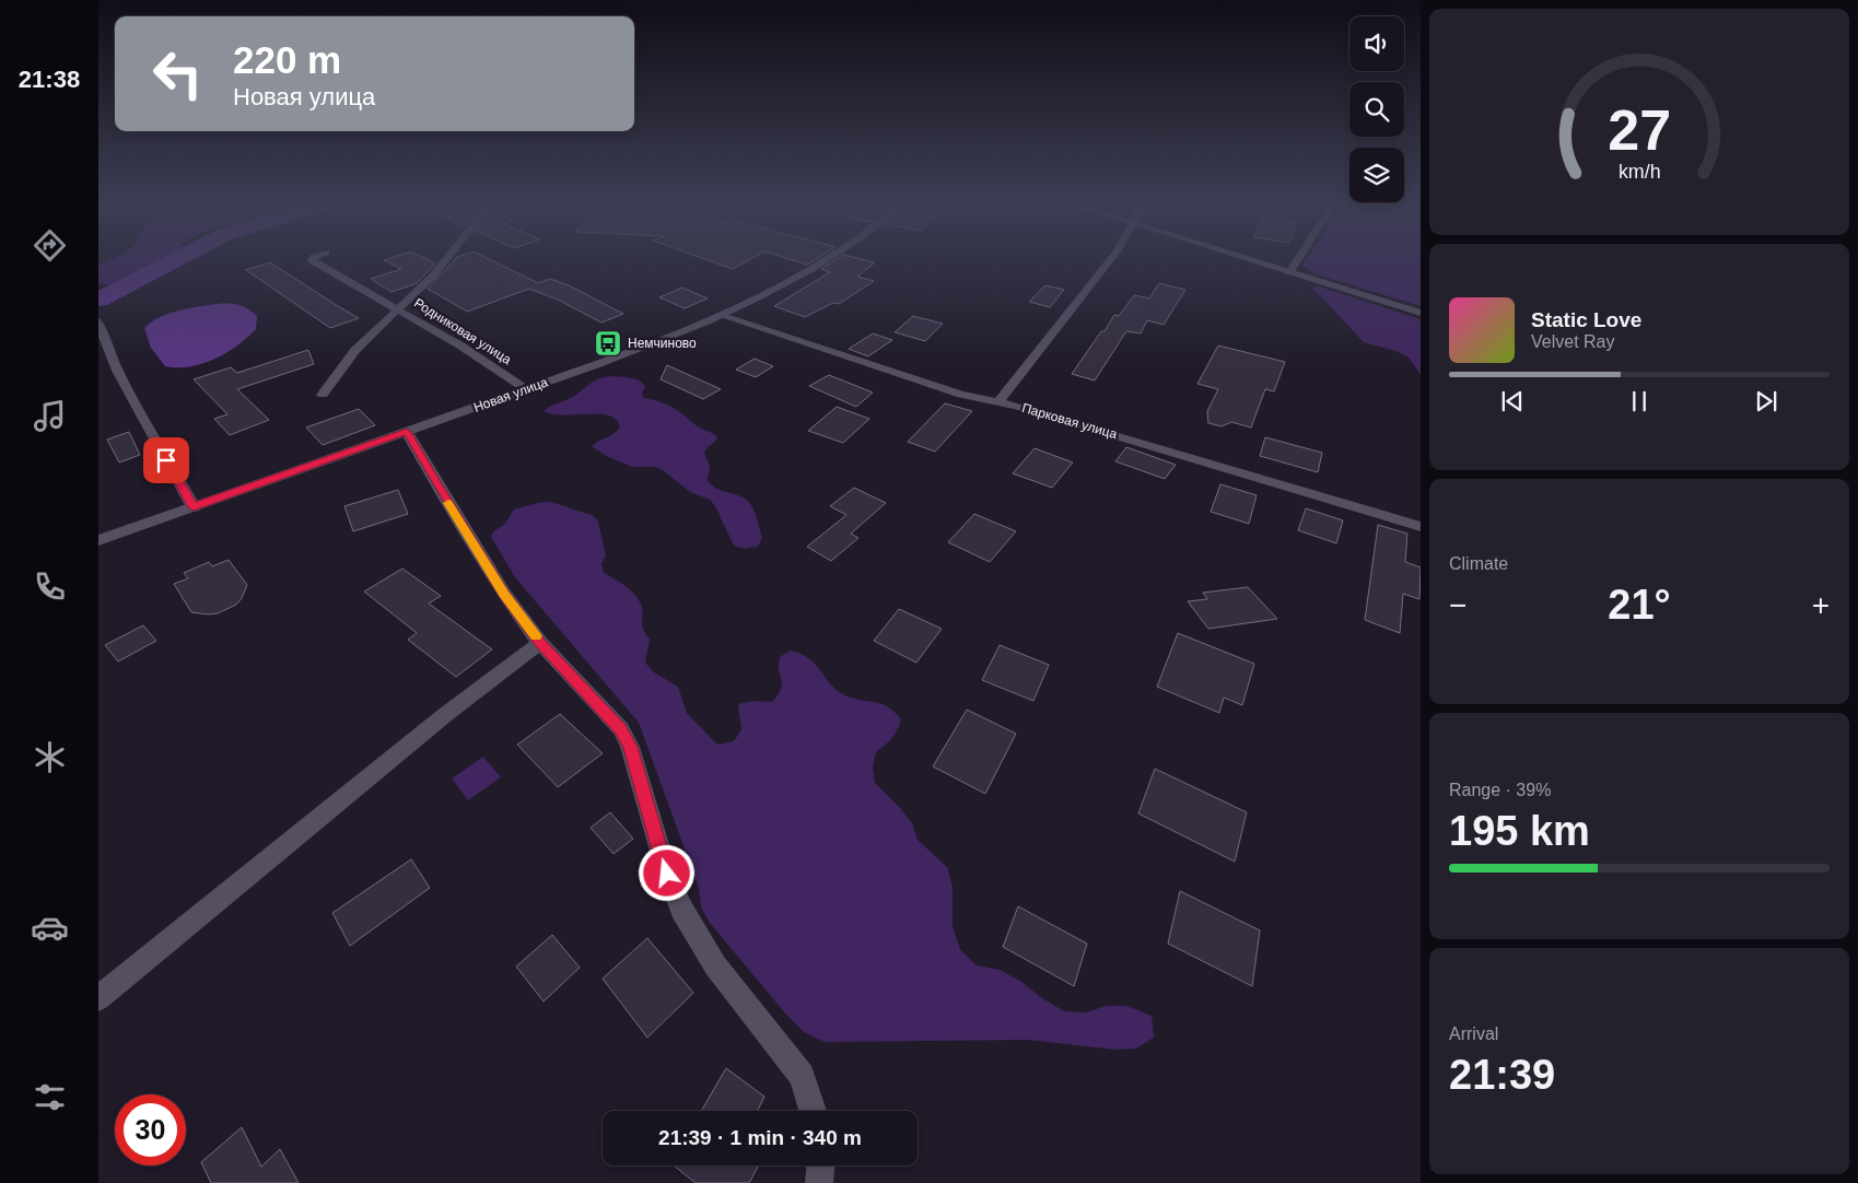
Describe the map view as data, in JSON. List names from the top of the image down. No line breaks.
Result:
{"streets":{"street":["Родниковая улица","Новая улица","Парковая улица"]},"crossings":[["Родниковая улица","Новая улица"],["Новая улица","Парковая улица"]],"places":{"bus stop":["Немчиново"]},"page":{"tabs":"21:38","turn":["220 m","Новая улица"],"song":["Static Love","Velvet Ray"],"tile":["Climate",["Range · 39%","195 km"],["Arrival","21:39"]],"heat":["−","21°","+"],"limit":"30","trip":"21:39 · 1 min · 340 m","gauge":["27","km/h"]}}
